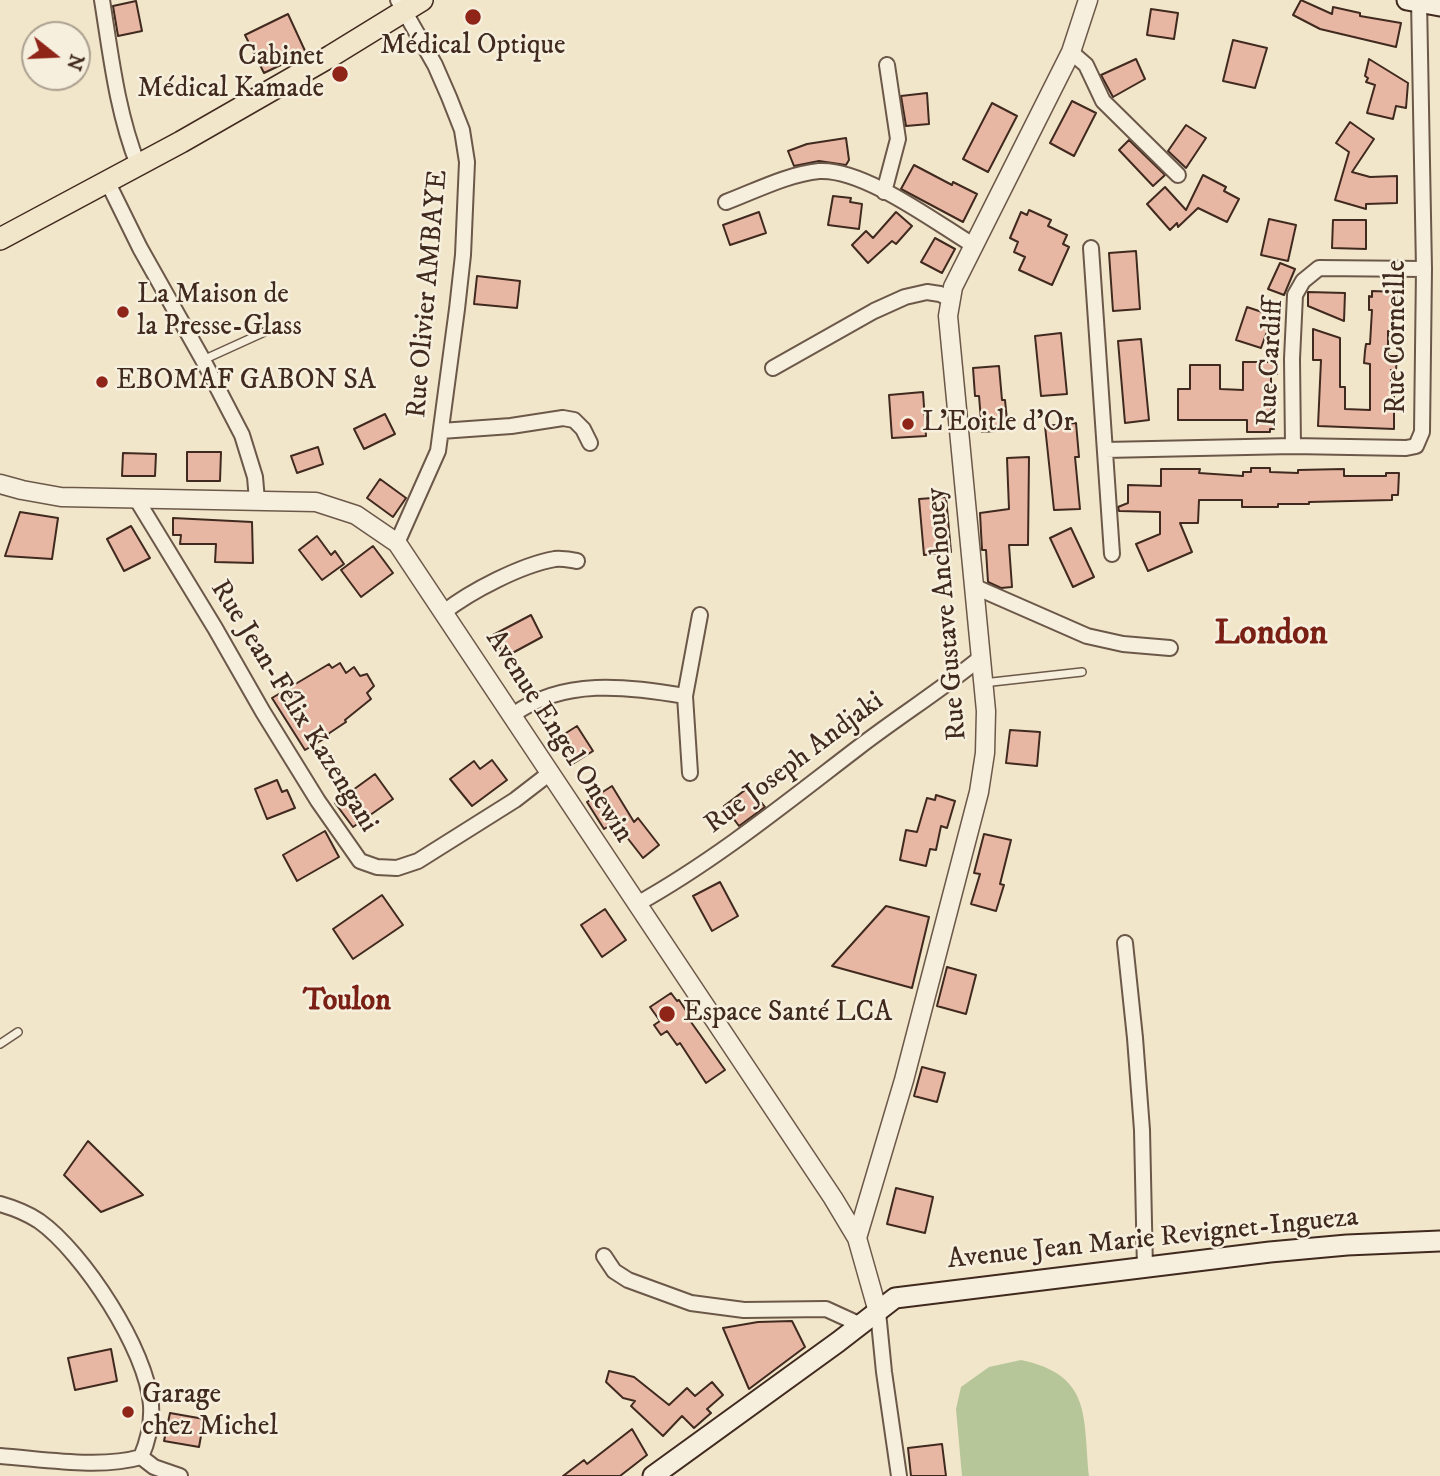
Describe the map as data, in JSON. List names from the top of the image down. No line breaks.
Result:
{"streets":{"main road":["Avenue Jean Marie Revignet-Ingueza"],"street":["Rue Olivier AMBAYE","Rue Corneille","Rue Cardiff","Rue Gustave Anchouey","Rue Jean-Félix Kazengani","Avenue Engel Onewin","Rue Joseph Andjaki"]},"crossings":[["Rue Olivier AMBAYE","Avenue Engel Onewin"],["Rue Corneille","Rue Cardiff"],["Rue Gustave Anchouey","Avenue Engel Onewin"],["Rue Gustave Anchouey","Rue Joseph Andjaki"],["Rue Jean-Félix Kazengani","Avenue Engel Onewin"],["Avenue Engel Onewin","Rue Joseph Andjaki"],["Avenue Engel Onewin","Avenue Jean Marie Revignet-Ingueza"]],"districts":["London","Toulon"],"places":["Médical Optique","Cabinet Médical Kamade","La Maison de la Presse-Glass","EBOMAF GABON SA","L'Eoitle d'Or","Espace Santé LCA","Garage chez Michel"],"north":"right"}
